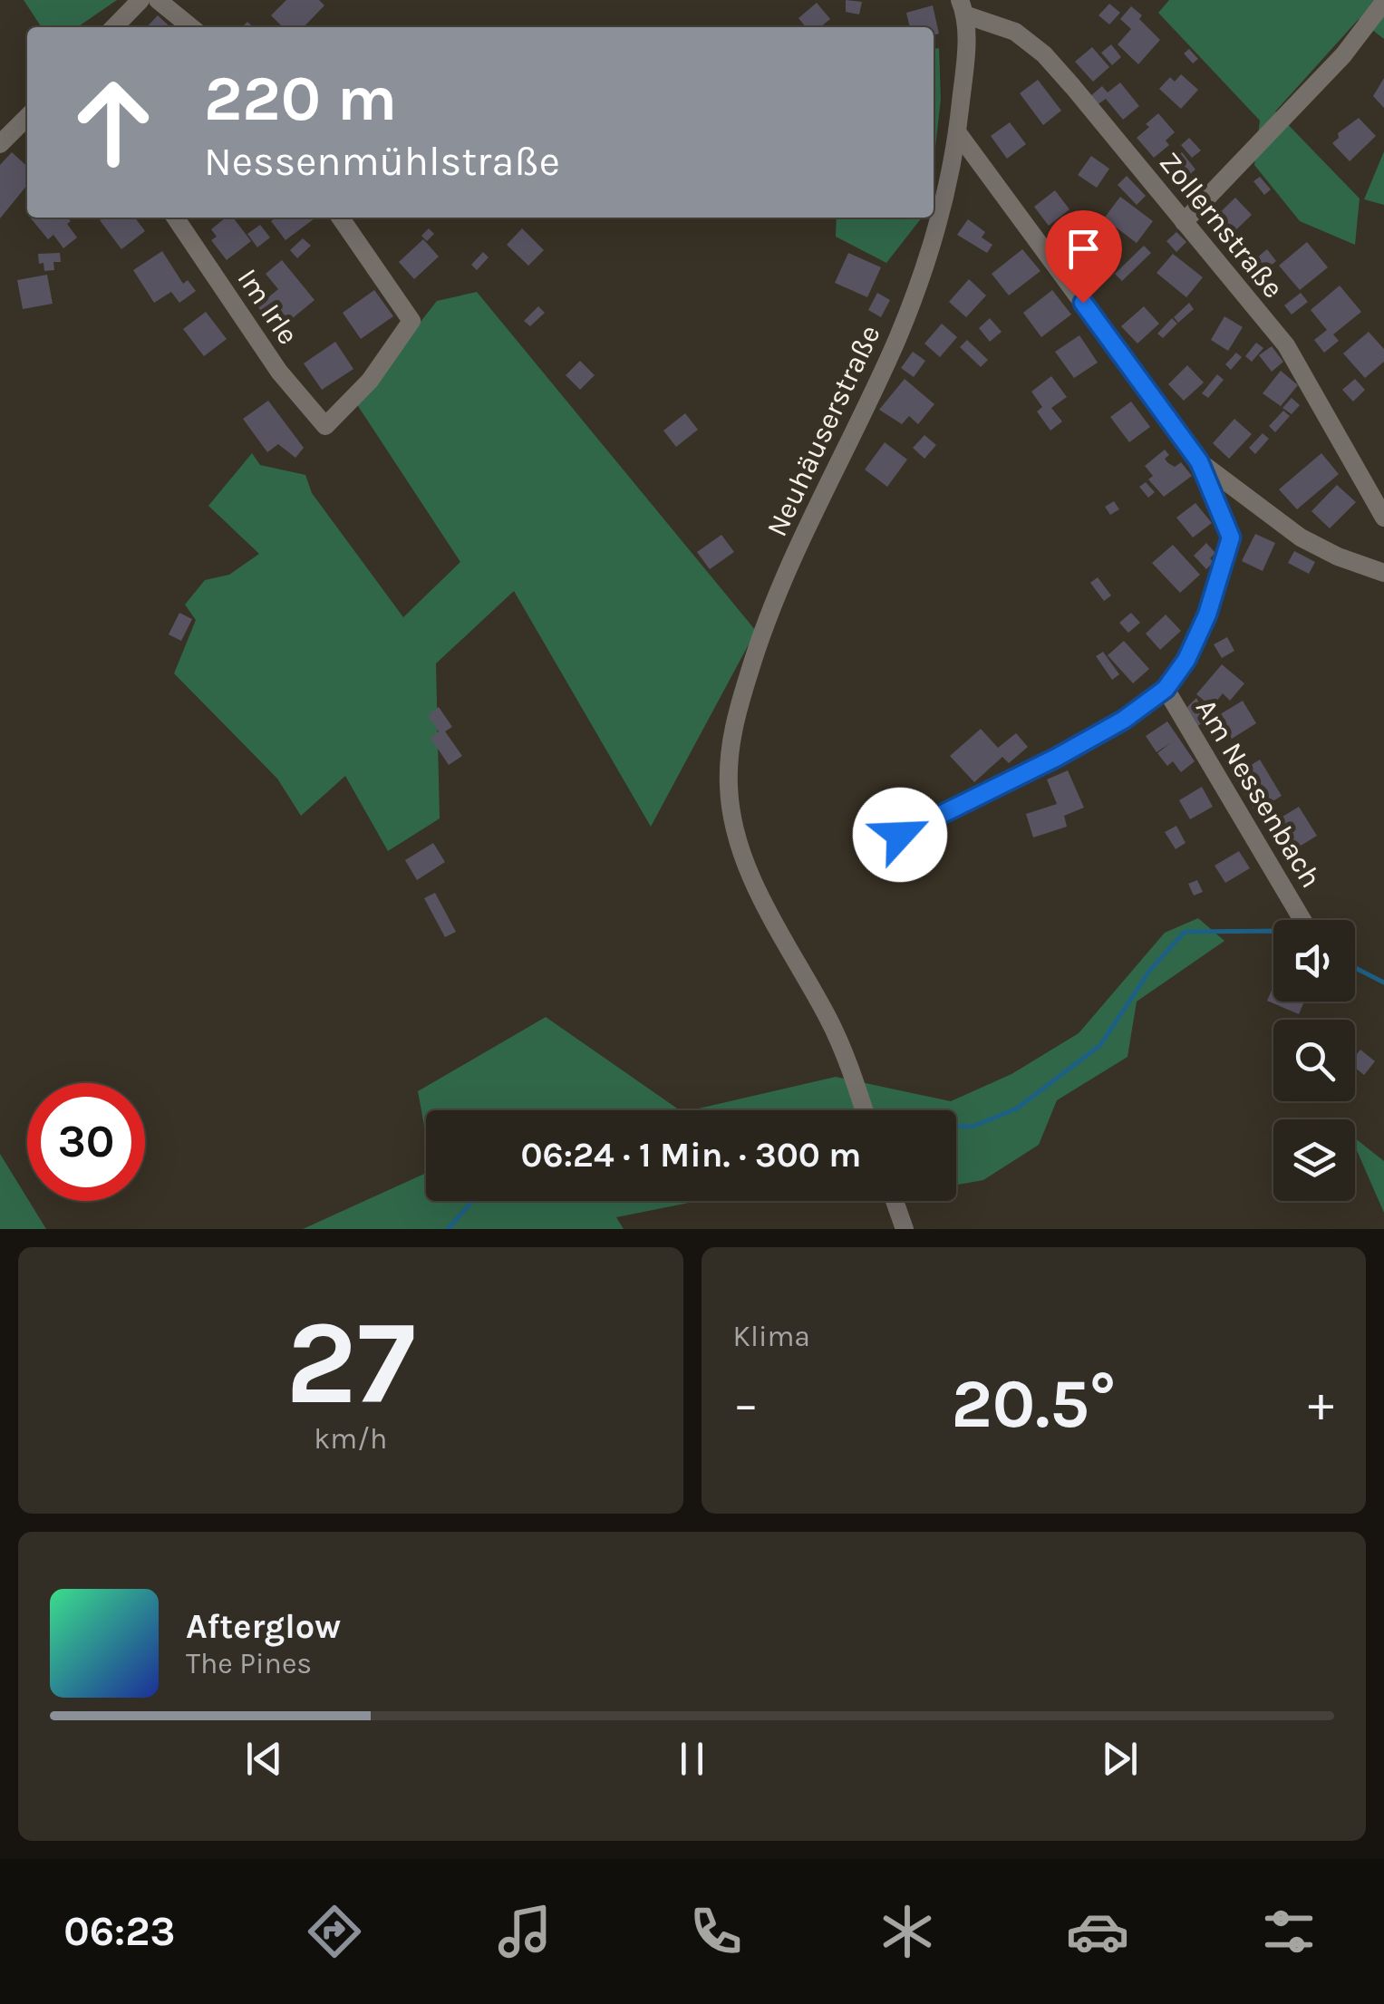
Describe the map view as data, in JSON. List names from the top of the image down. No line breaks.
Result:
{"streets":{"street":["Zollernstraße","Im Irle","Neuhäuserstraße","Am Nessenbach"]},"crossings":[["Zollernstraße","Neuhäuserstraße"]],"page":{"turn":["220 m","Nessenmühlstraße"],"limit":"30","trip":"06:24 · 1 Min. · 300 m","tile":[["27","km/h"],"Klima"],"heat":["−","20.5°","+"],"song":["Afterglow","The Pines"],"tabs":"06:23"}}
